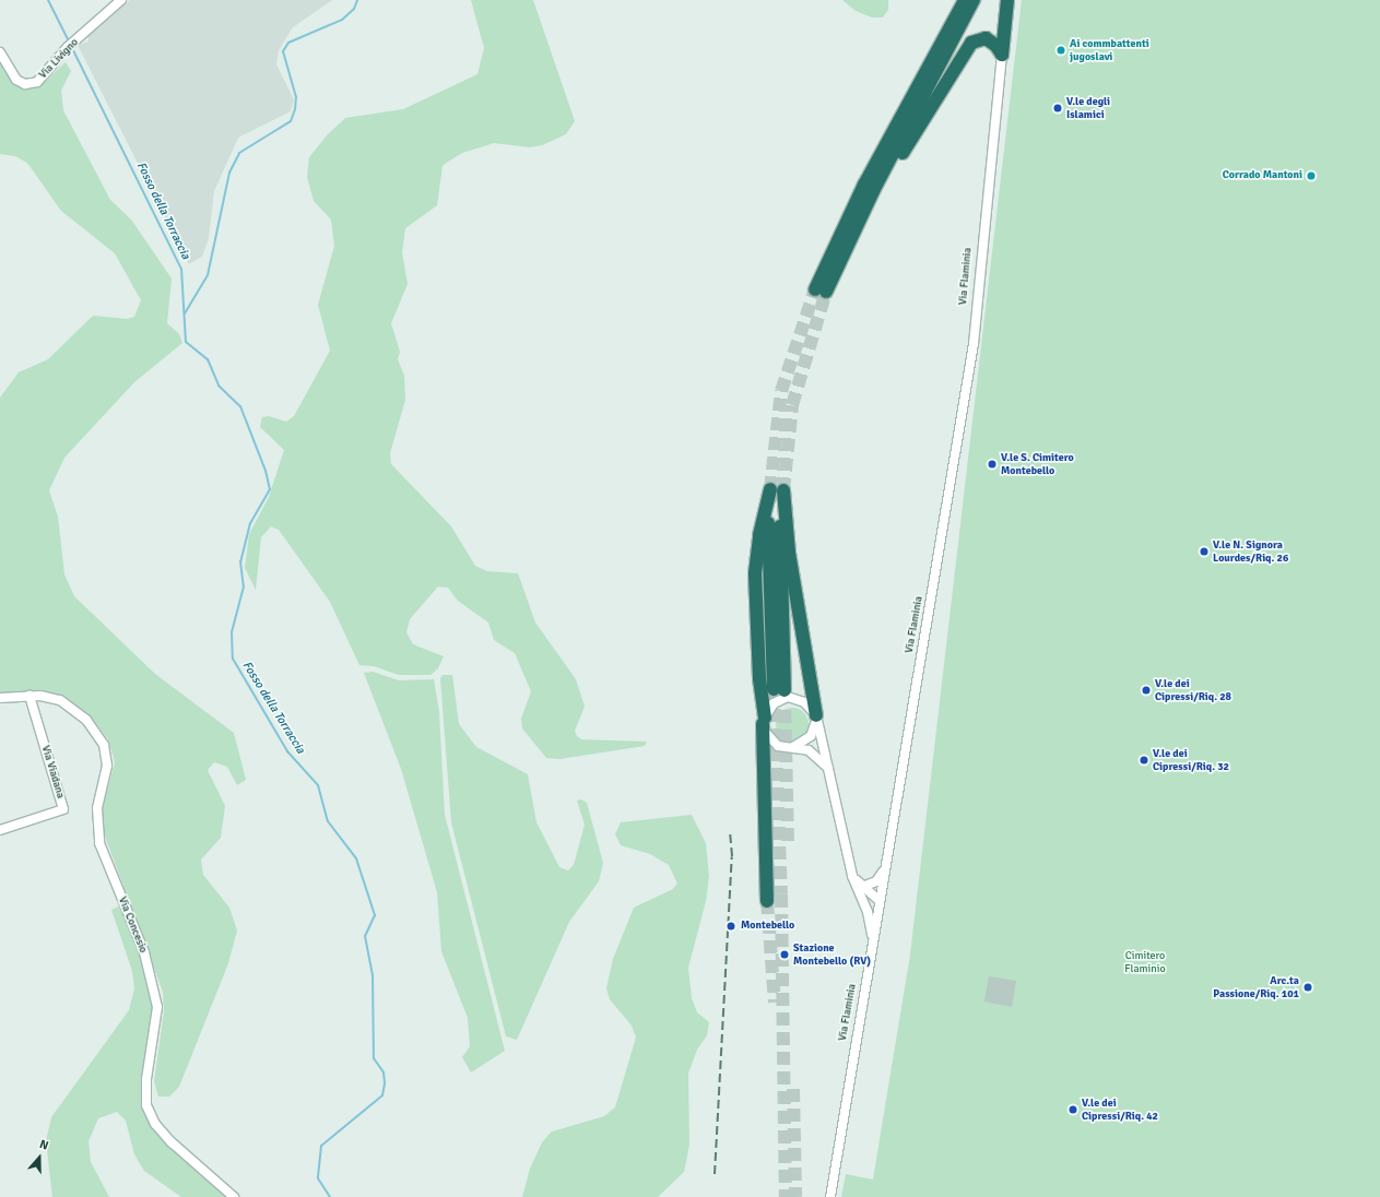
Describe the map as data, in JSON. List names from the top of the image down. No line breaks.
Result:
{"streets":{"street":["Via Livigno","Via Flaminia","Via Viadana","Via Concesio"]},"crossings":[["Via Viadana","Via Concesio"]],"water":["Fosso della Torraccia"],"parks":["Cimitero Flaminio"],"places":["Ai commbattenti jugoslavi","V.le degli Islamici","Corrado Mantoni","V.le S. Cimitero Montebello","V.le N. Signora Lourdes/Riq. 26","V.le dei Cipressi/Riq. 28","V.le dei Cipressi/Riq. 32","Montebello","Stazione Montebello (RV)","Arc.ta Passione/Riq. 101","V.le dei Cipressi/Riq. 42"],"north":"top"}
